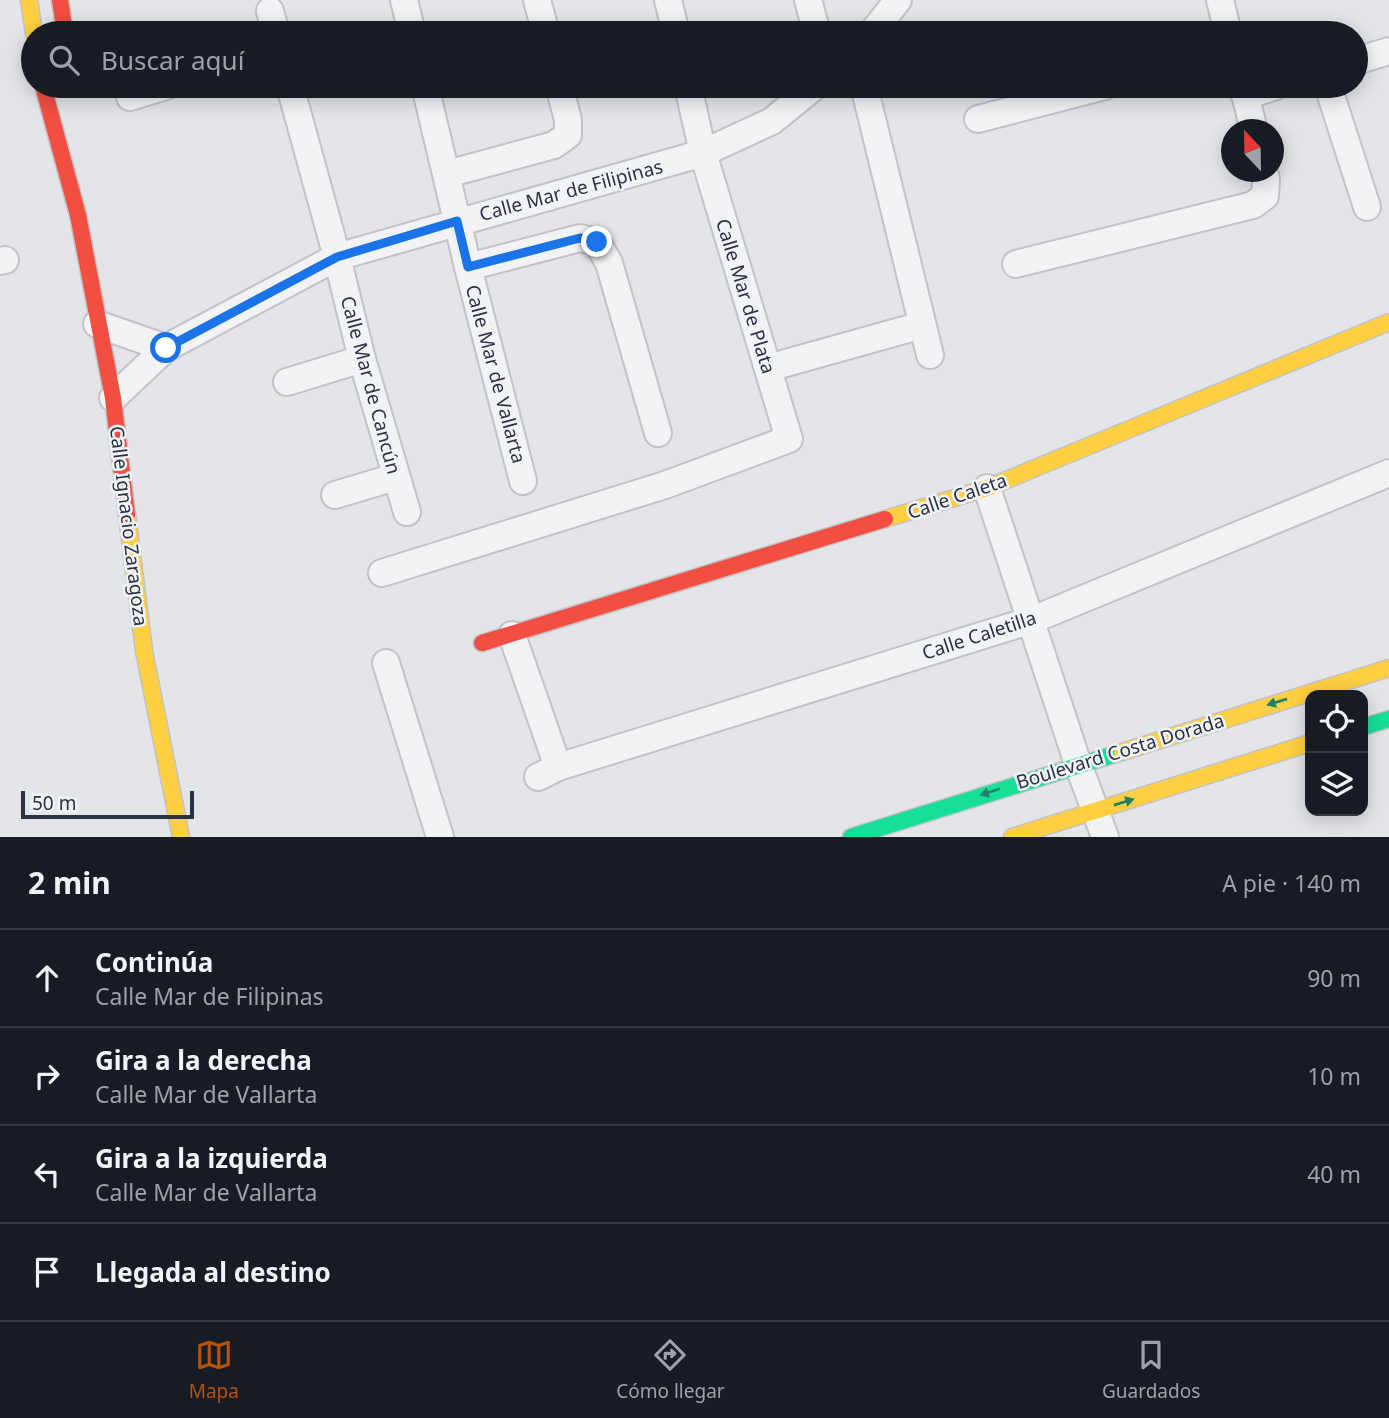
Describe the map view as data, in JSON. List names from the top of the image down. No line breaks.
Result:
{"streets":{"main road":["Calle Caleta","Calle Ignacio Zaragoza","Boulevard Costa Dorada"],"street":["Calle Mar de Filipinas","Calle Mar de Plata","Calle Mar de Vallarta","Calle Mar de Cancún","Calle Caletilla"]},"crossings":[["Calle Mar de Filipinas","Calle Mar de Plata"],["Calle Mar de Filipinas","Calle Mar de Vallarta"],["Calle Mar de Filipinas","Calle Mar de Cancún"],["Calle Mar de Filipinas","Calle Ignacio Zaragoza"],["Calle Caleta","Calle Caletilla"]],"scale_bar":"50 m","north":"top","page":{"search":"Buscar aquí","scale":"50 m","heading":["2 min","A pie · 140 m"],"list":[["Continúa","Calle Mar de Filipinas","90 m"],["Gira a la derecha","Calle Mar de Vallarta","10 m"],["Gira a la izquierda","Calle Mar de Vallarta","40 m"],"Llegada al destino"],"nav":["Mapa","Cómo llegar","Guardados"]}}
